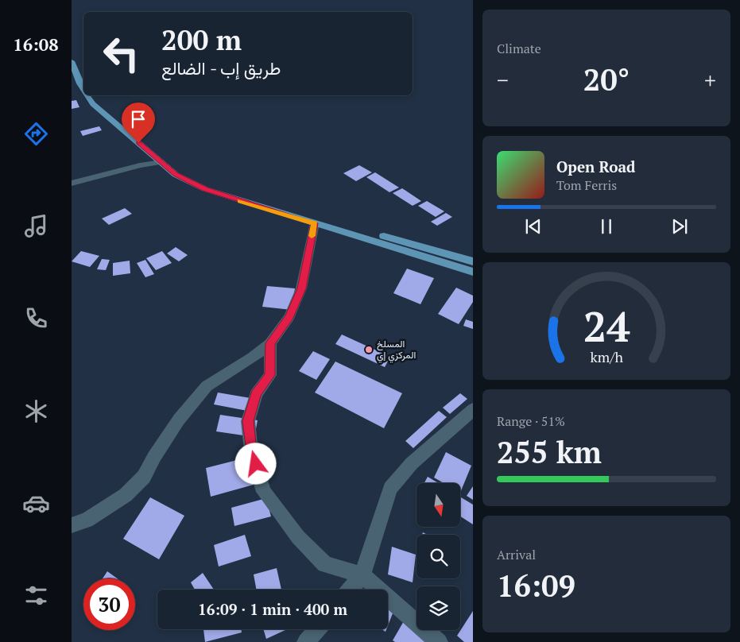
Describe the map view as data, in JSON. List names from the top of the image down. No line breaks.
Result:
{"places":["المسلخ المركزي إي"],"north":"bottom","page":{"tabs":"16:08","tile":["Climate",["Range · 51%","255 km"],["Arrival","16:09"]],"turn":["200 m","طريق إب - الضالع"],"heat":["−","20°","+"],"song":["Open Road","Tom Ferris"],"limit":"30","trip":"16:09 · 1 min · 400 m","gauge":["24","km/h"]}}
